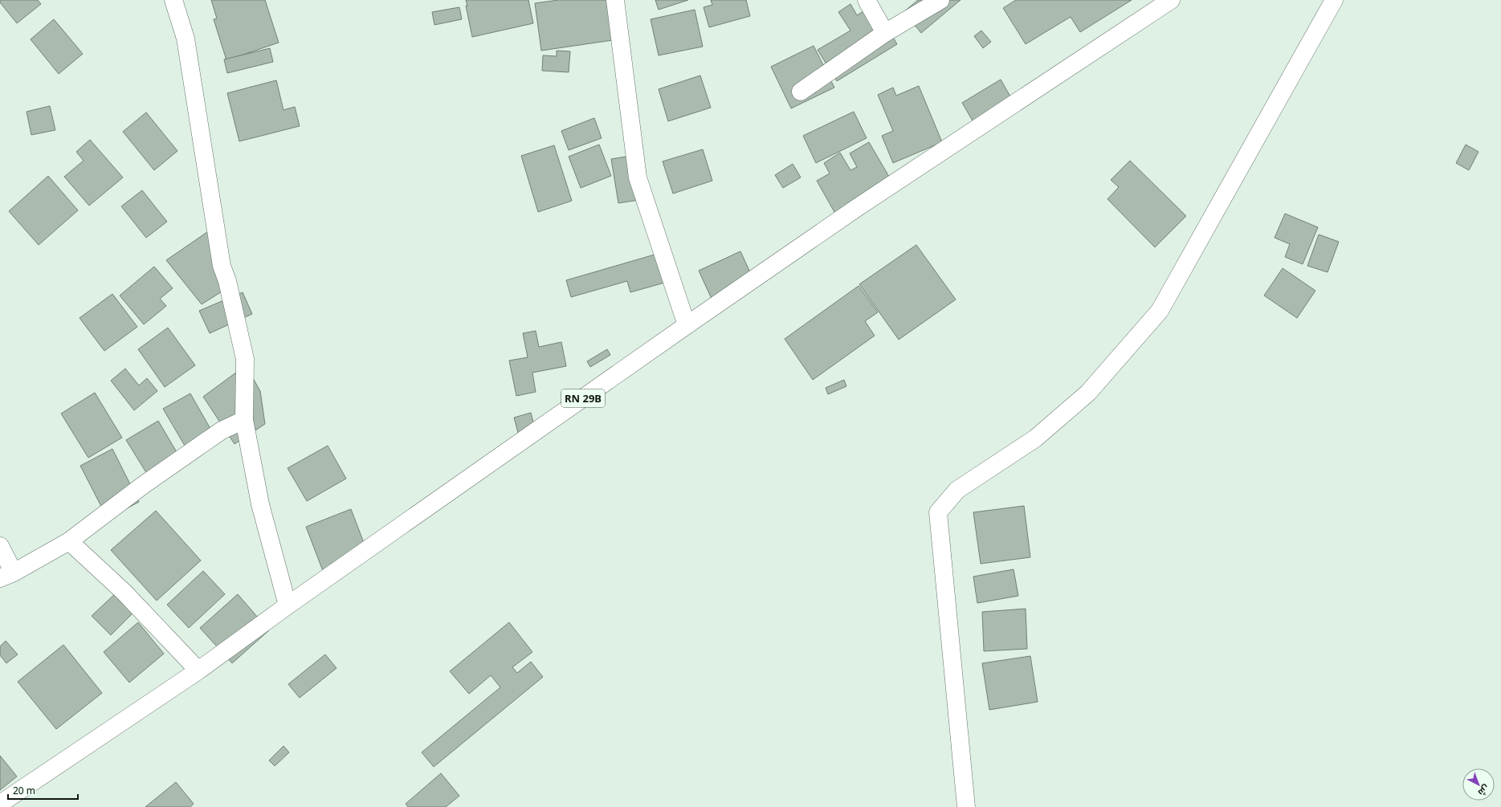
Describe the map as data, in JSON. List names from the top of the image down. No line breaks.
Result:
{"streets":{"street":["RN 29B"]},"scale_bar":"20 m","north":"bottom right"}
